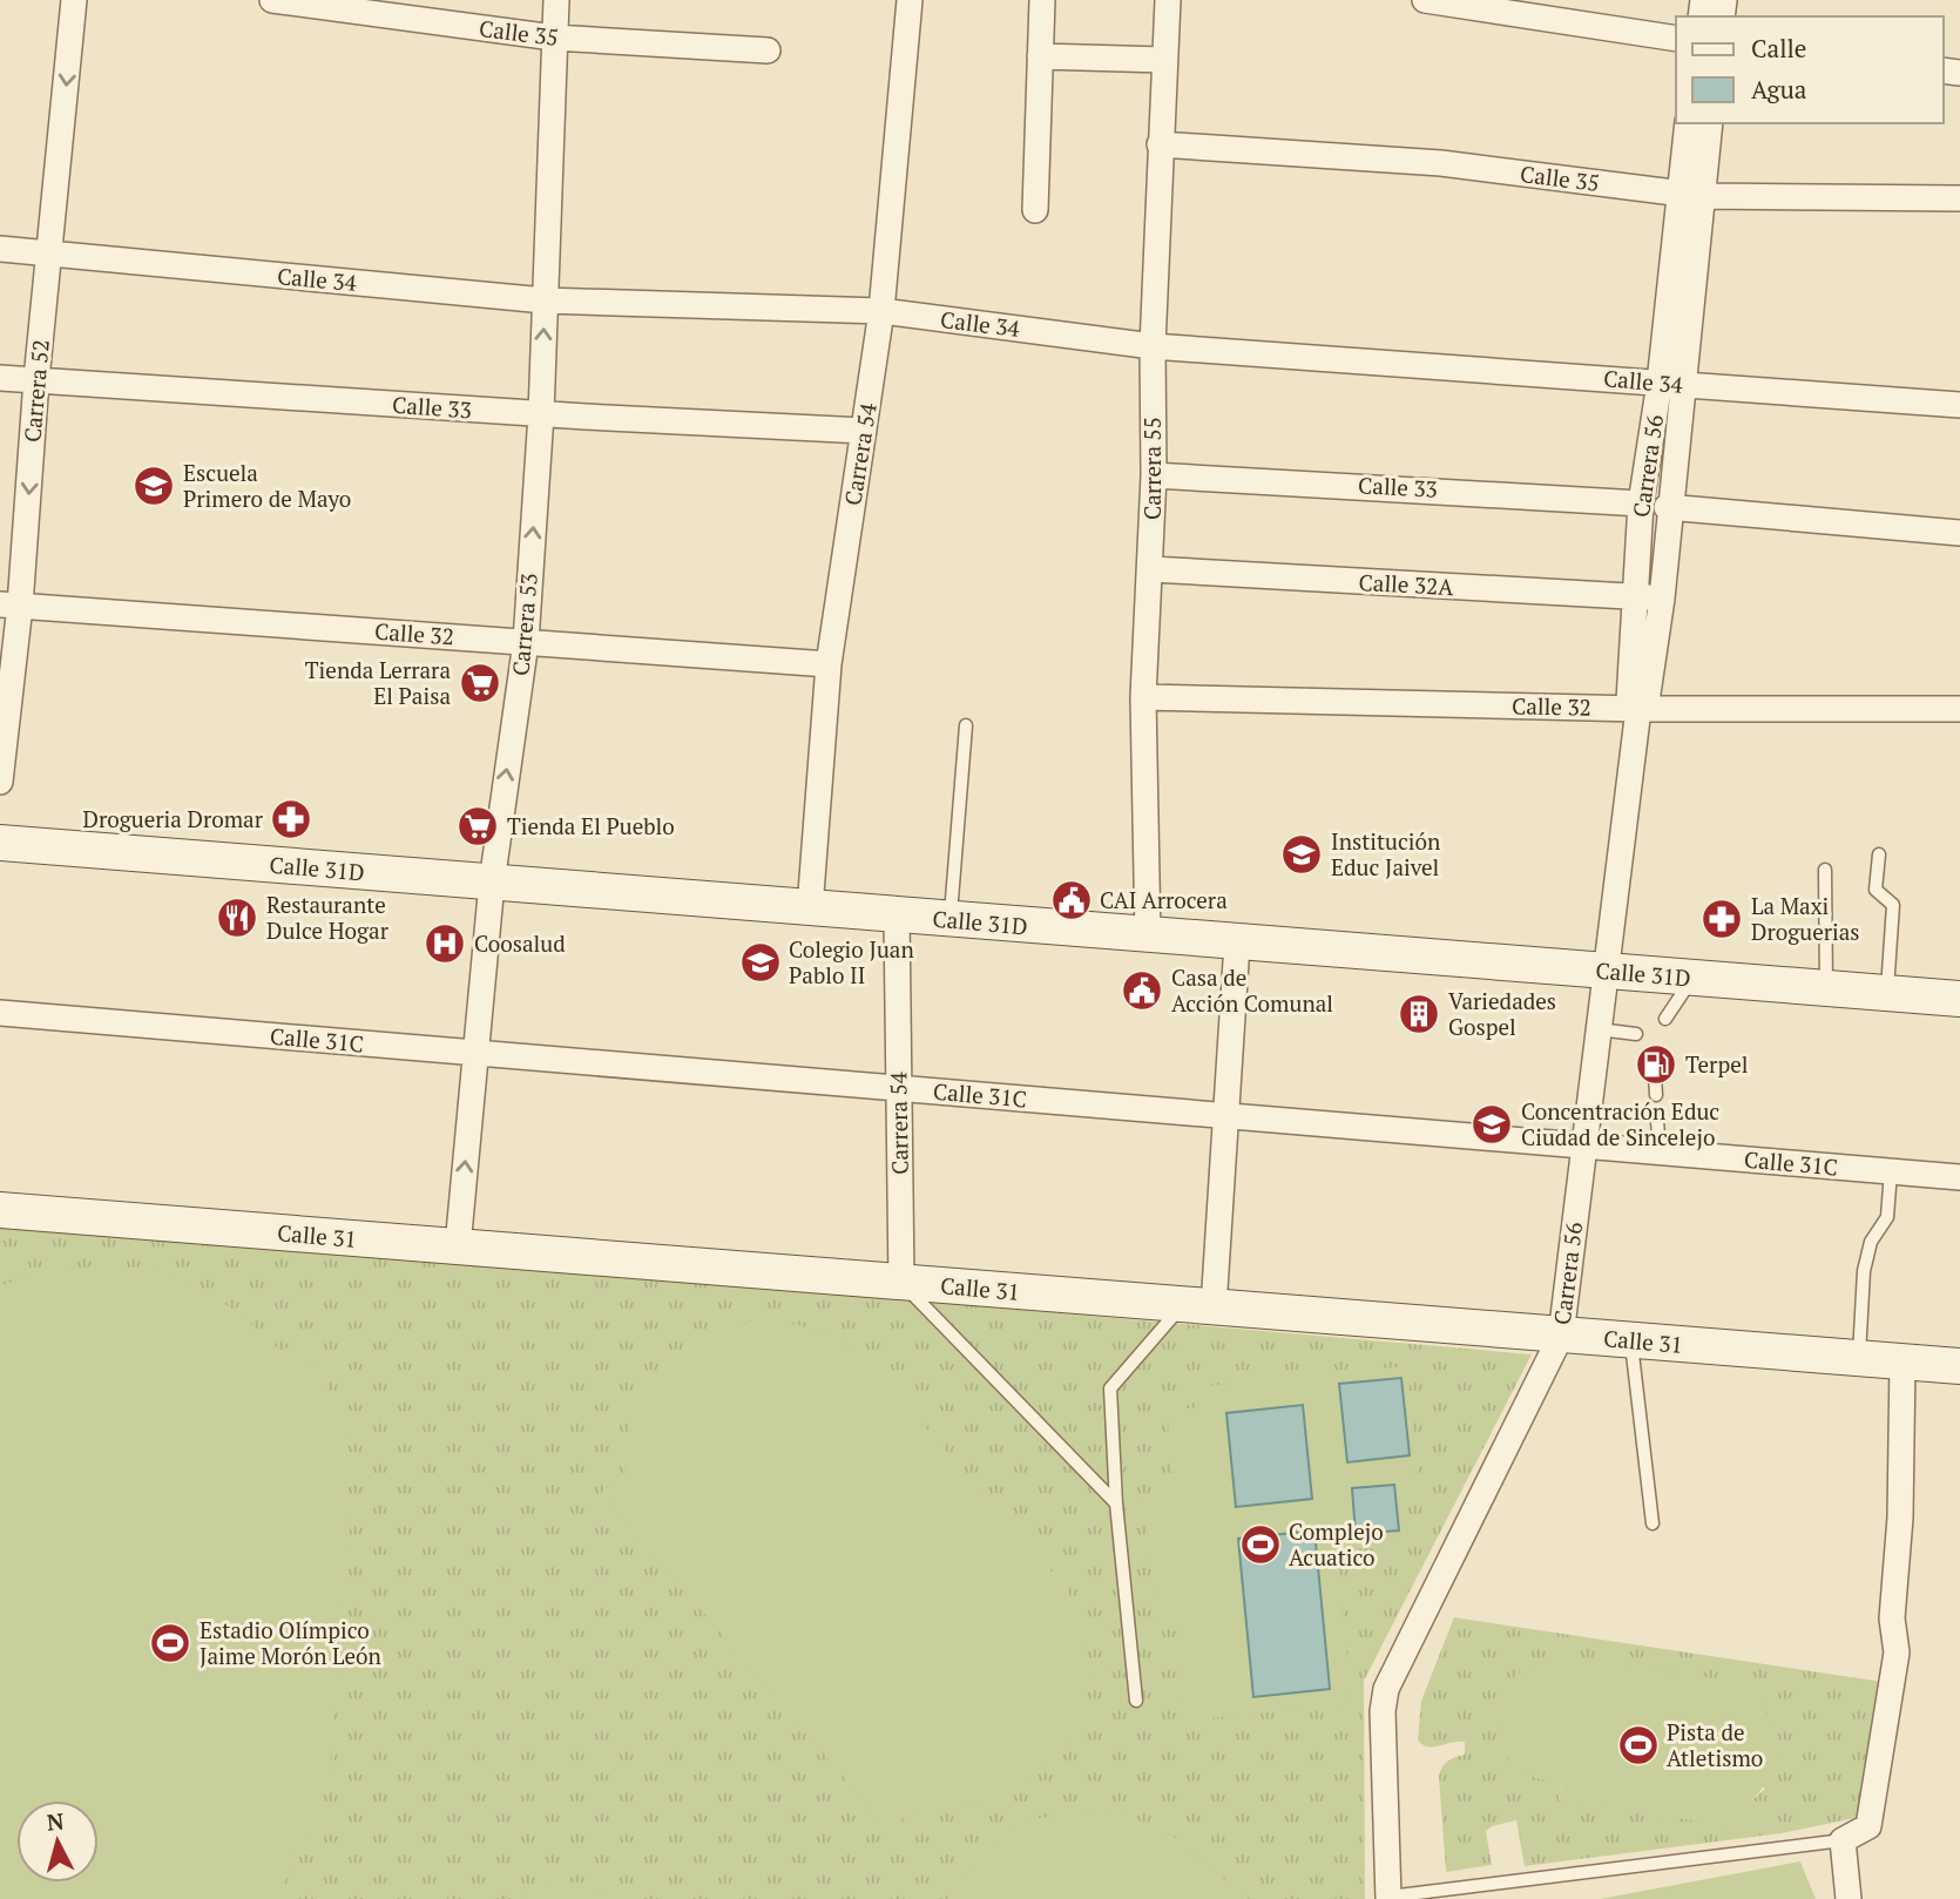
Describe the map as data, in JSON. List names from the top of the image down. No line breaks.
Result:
{"streets":{"street":["Calle 35","Calle 34","Carrera 52","Calle 33","Carrera 54","Carrera 56","Carrera 55","Calle 32A","Carrera 53","Calle 32","Calle 31D","Calle 31C","Calle 31"]},"crossings":[["Calle 35","Carrera 56"],["Calle 35","Carrera 55"],["Calle 35","Carrera 53"],["Calle 34","Carrera 52"],["Calle 34","Carrera 54"],["Calle 34","Carrera 56"],["Calle 34","Carrera 55"],["Calle 34","Carrera 53"],["Carrera 52","Calle 33"],["Carrera 52","Calle 32"],["Calle 33","Carrera 54"],["Calle 33","Carrera 56"],["Calle 33","Carrera 55"],["Calle 33","Carrera 53"],["Carrera 54","Calle 32"],["Carrera 54","Calle 31D"],["Carrera 54","Calle 31C"],["Carrera 54","Calle 31"],["Carrera 56","Calle 32A"],["Carrera 56","Calle 32"],["Carrera 56","Calle 31D"],["Carrera 56","Calle 31C"],["Carrera 56","Calle 31"],["Carrera 55","Calle 32A"],["Carrera 55","Calle 32"],["Carrera 55","Calle 31D"],["Carrera 53","Calle 32"],["Carrera 53","Calle 31D"],["Carrera 53","Calle 31C"],["Carrera 53","Calle 31"]],"one_way":["Carrera 52","Carrera 53"],"places":{"school or university":["Escuela Primero de Mayo","Institución Educ Jaivel","Colegio Juan Pablo II","Concentración Educ Ciudad de Sincelejo"],"supermarket":["Tienda Lerrara El Paisa","Tienda El Pueblo"],"pharmacy":["Drogueria Dromar","La Maxi Droguerias"],"public building":["CAI Arrocera","Casa de Acción Comunal"],"restaurant":["Restaurante Dulce Hogar"],"hospital":["Coosalud"],"building":["Variedades Gospel"],"fuel station":["Terpel"],"sports":["Complejo Acuatico","Estadio Olímpico Jaime Morón León","Pista de Atletismo"]},"legend":["Calle","Agua"],"north":"top"}
